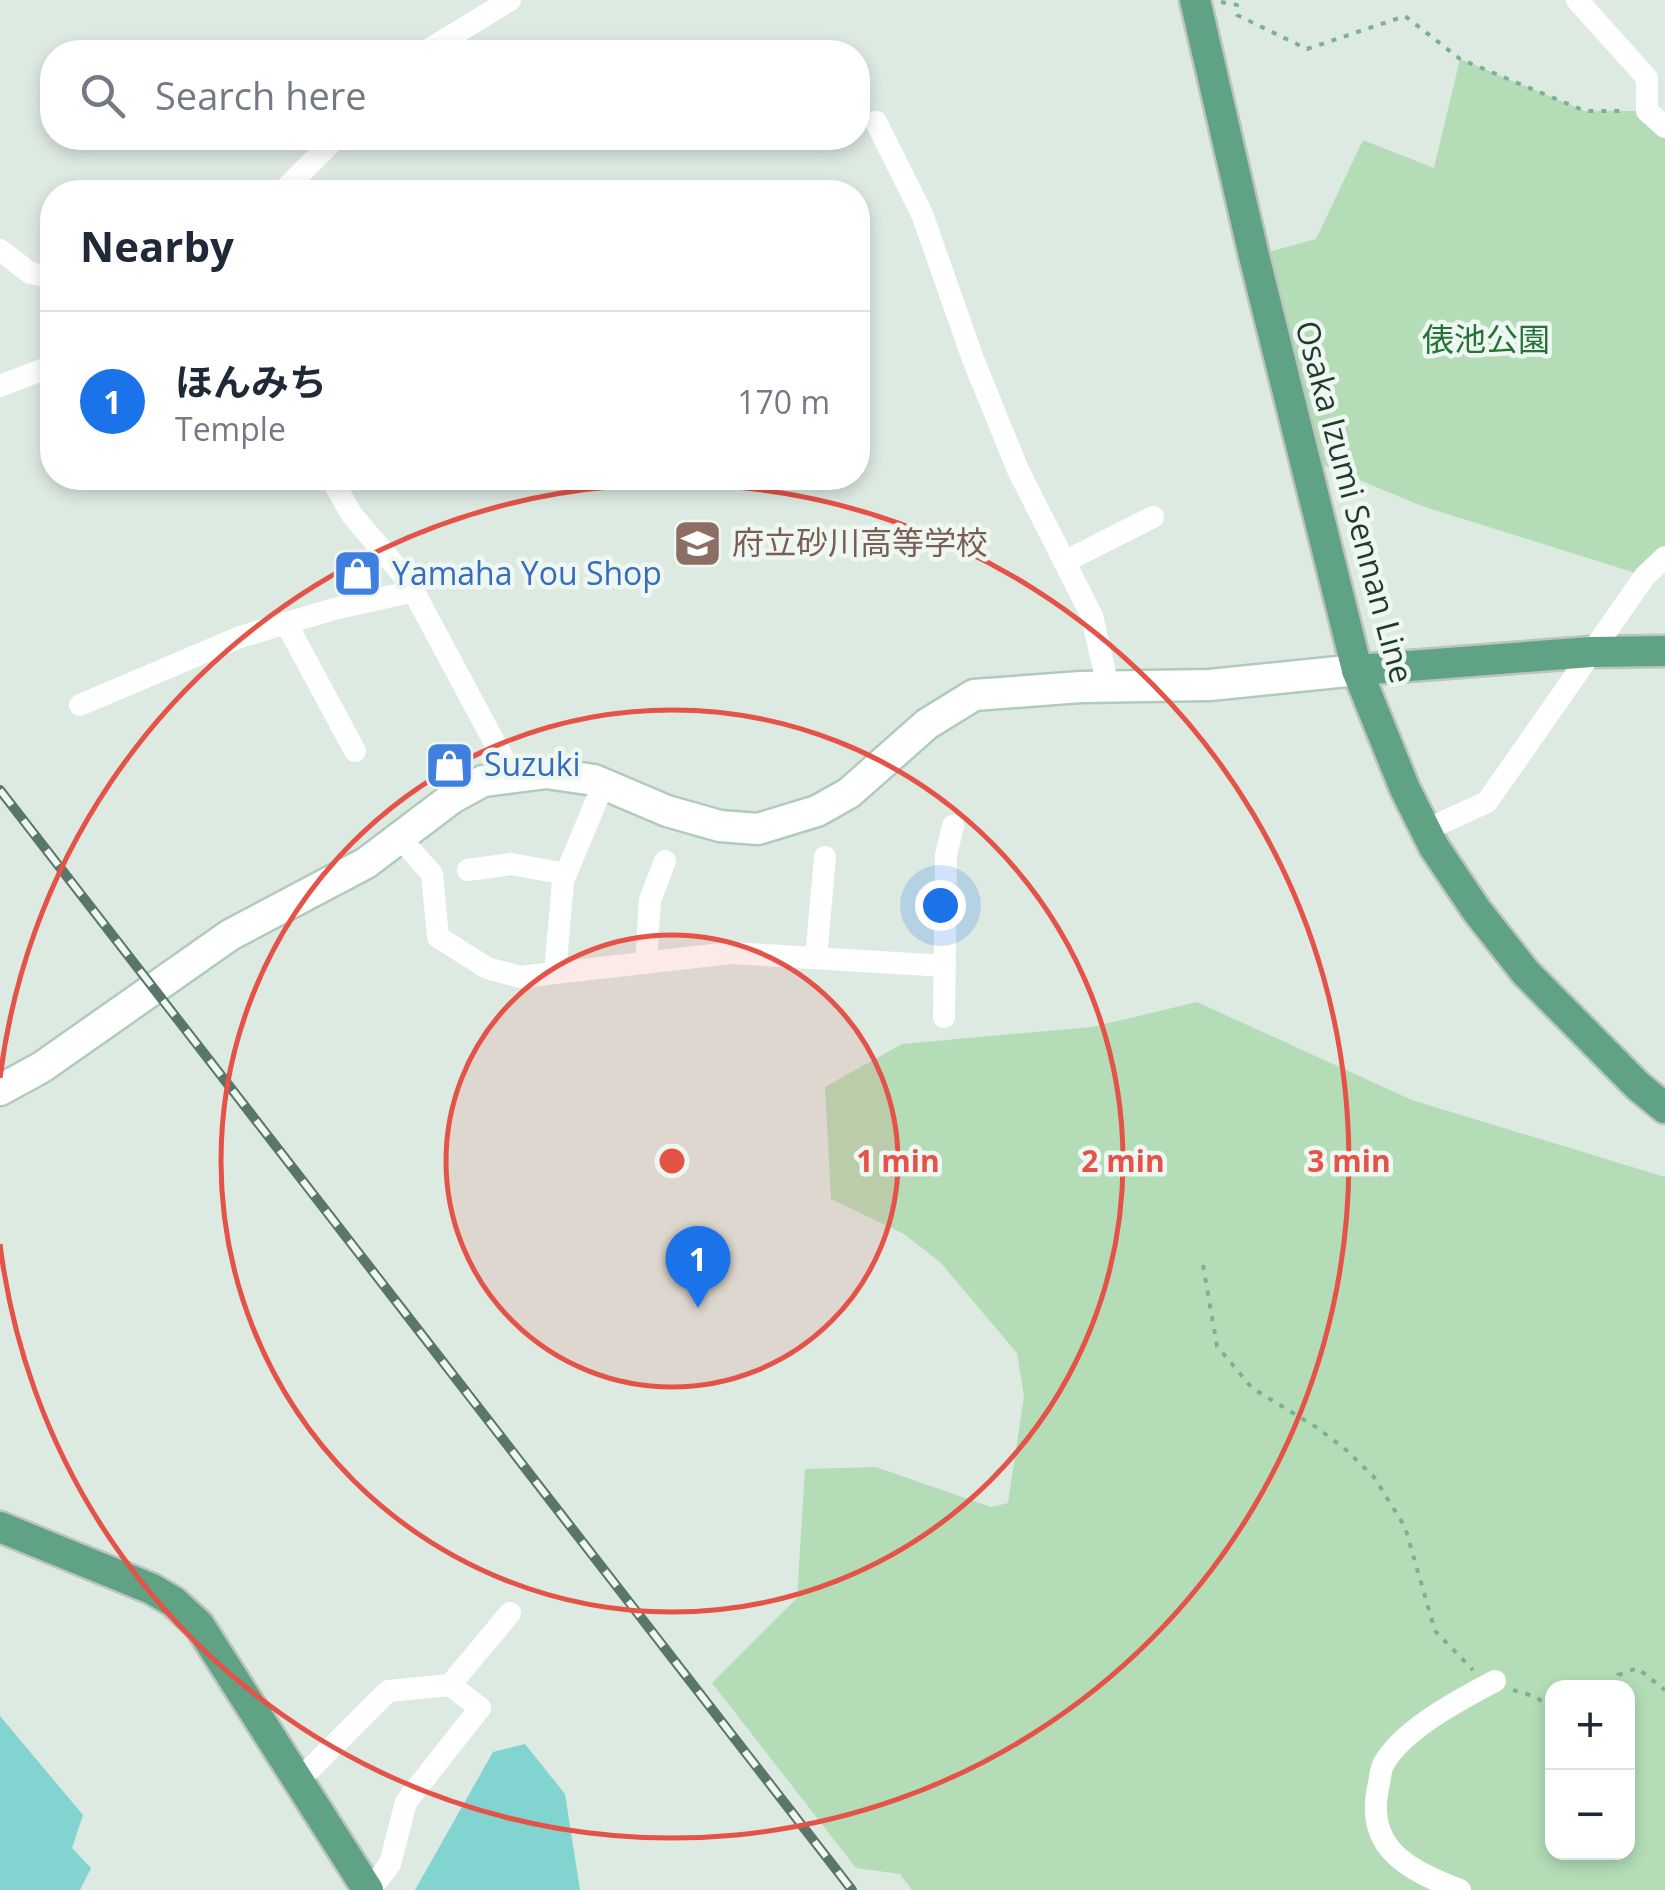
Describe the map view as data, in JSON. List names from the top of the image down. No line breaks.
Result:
{"streets":{"main road":["Osaka Izumi Sennan Line"]},"parks":["俵池公園"],"places":{"school or university":["府立砂川高等学校"],"shop":["Yamaha You Shop","Suzuki"]},"page":{"search":"Search here","heading":"Nearby","list":[{"mark":"1","name":"ほんみち","note":"Temple","value":"170 m"}],"pins":"1","map_buttons":["+","−"]},"rings":["1 min","2 min","3 min"]}
